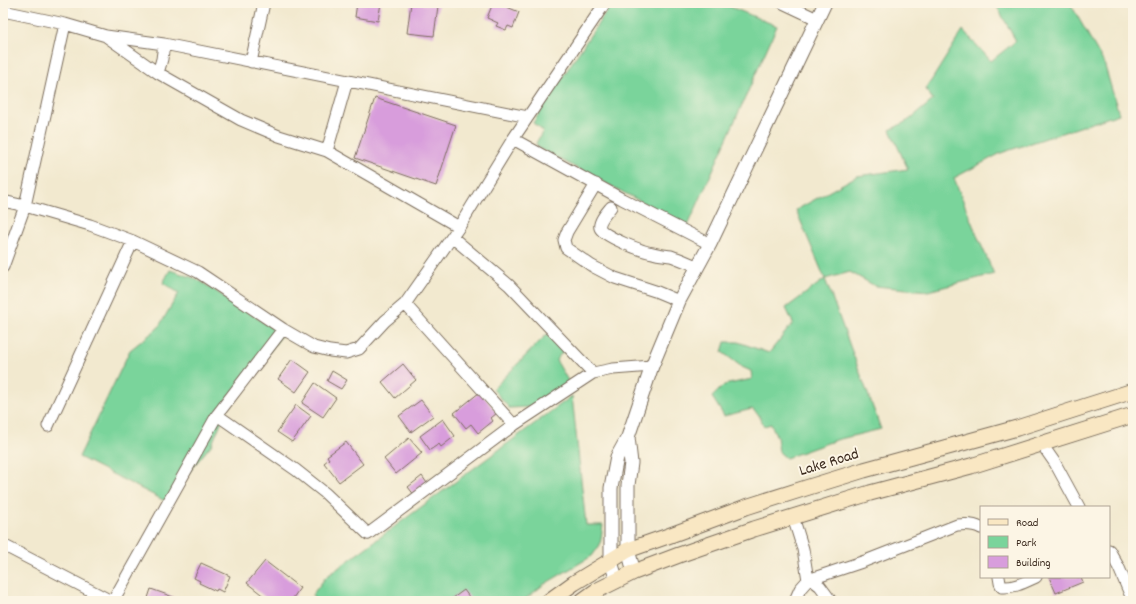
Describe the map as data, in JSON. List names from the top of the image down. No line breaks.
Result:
{"streets":{"main road":["Lake Road"]},"legend":["Road","Park","Building"]}
